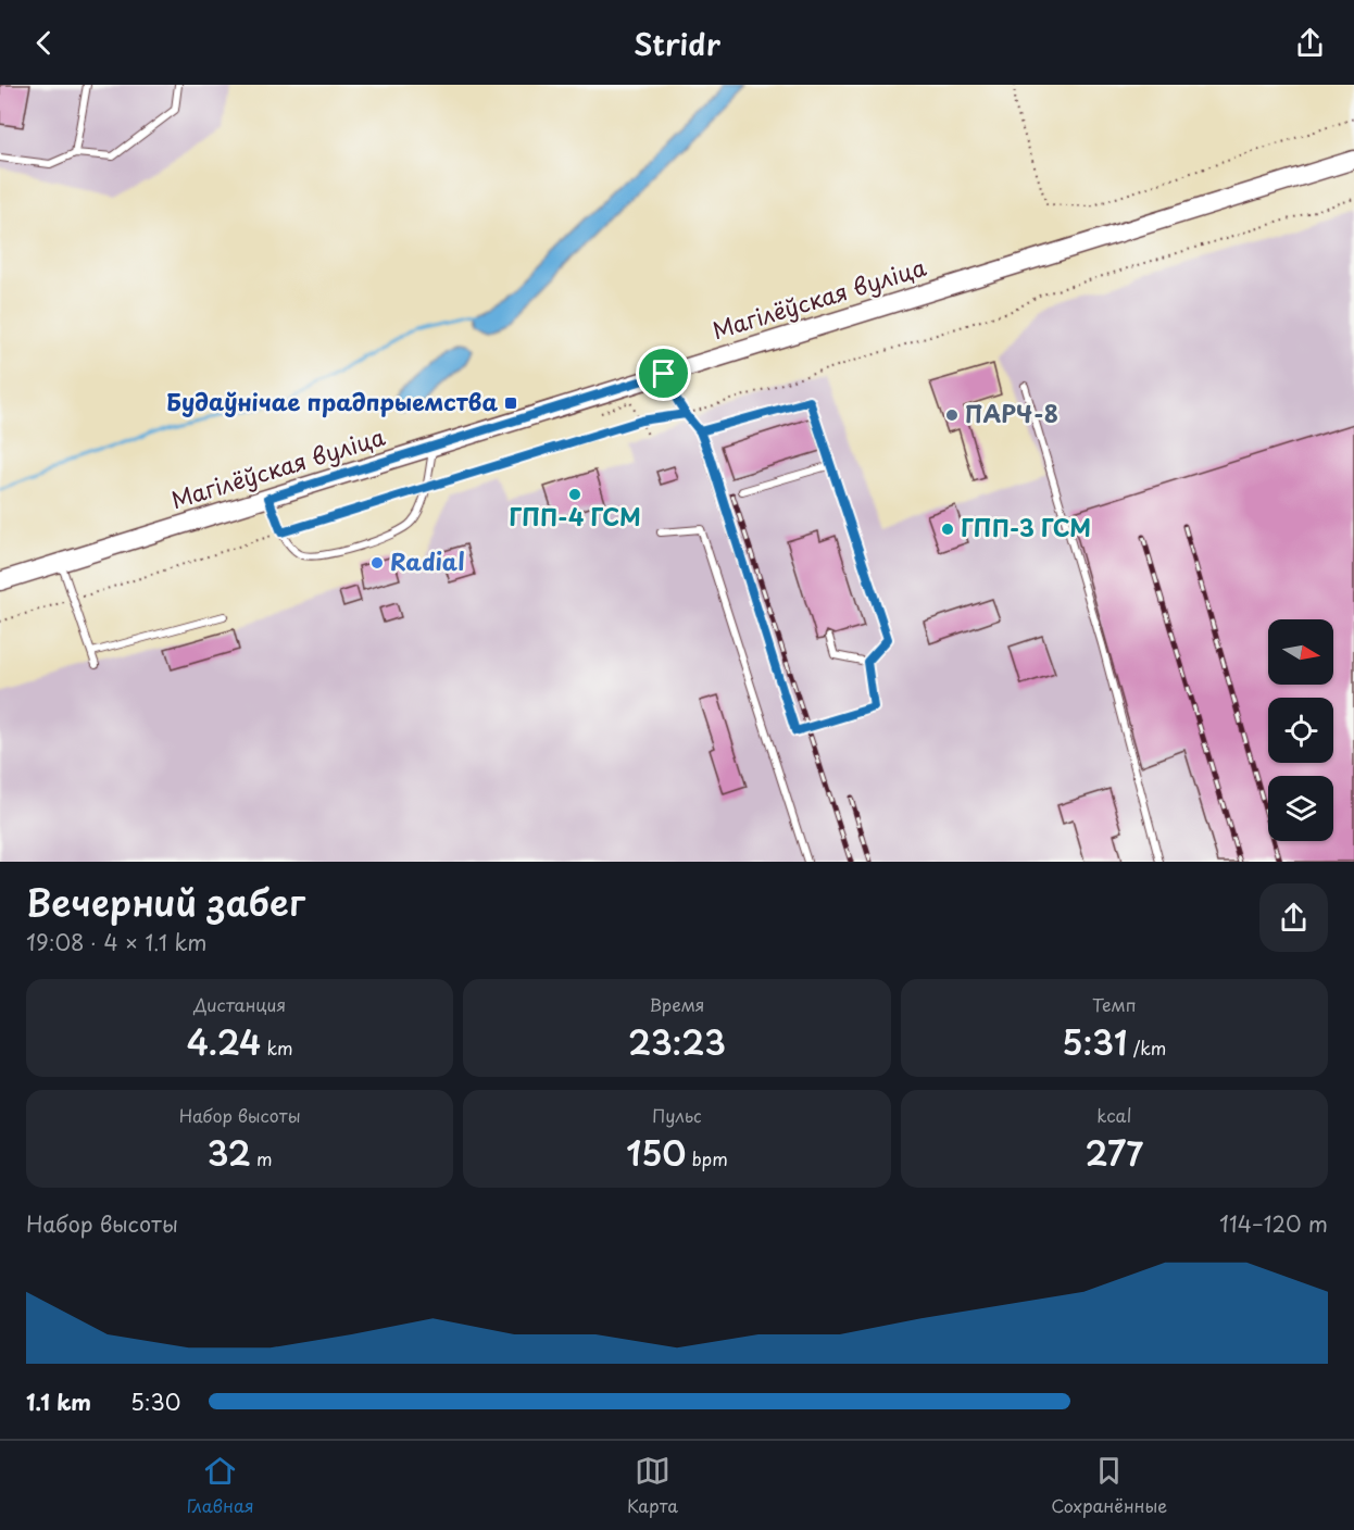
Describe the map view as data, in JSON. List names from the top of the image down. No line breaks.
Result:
{"streets":{"street":["Магілёўская вуліца"]},"places":{"transit":["Будаўнічае прадпрыемства"],"other":["ПАРЧ-8","ГПП-4 ГСМ","ГПП-3 ГСМ","Radial"]},"north":"right","page":{"header":"Stridr","heading":["Вечерний забег","19:08 · 4 × 1.1 km"],"stats":[["Дистанция","4.24 km"],["Время","23:23"],["Темп","5:31 /km"],["Набор высоты","32 m"],["Пульс","150 bpm"],["kcal","277"]],"chart":["Набор высоты","114–120 m"],"list":[{"name":"1.1 km","note":"5:30"}],"tabs":["Главная","Карта","Сохранённые"]}}
